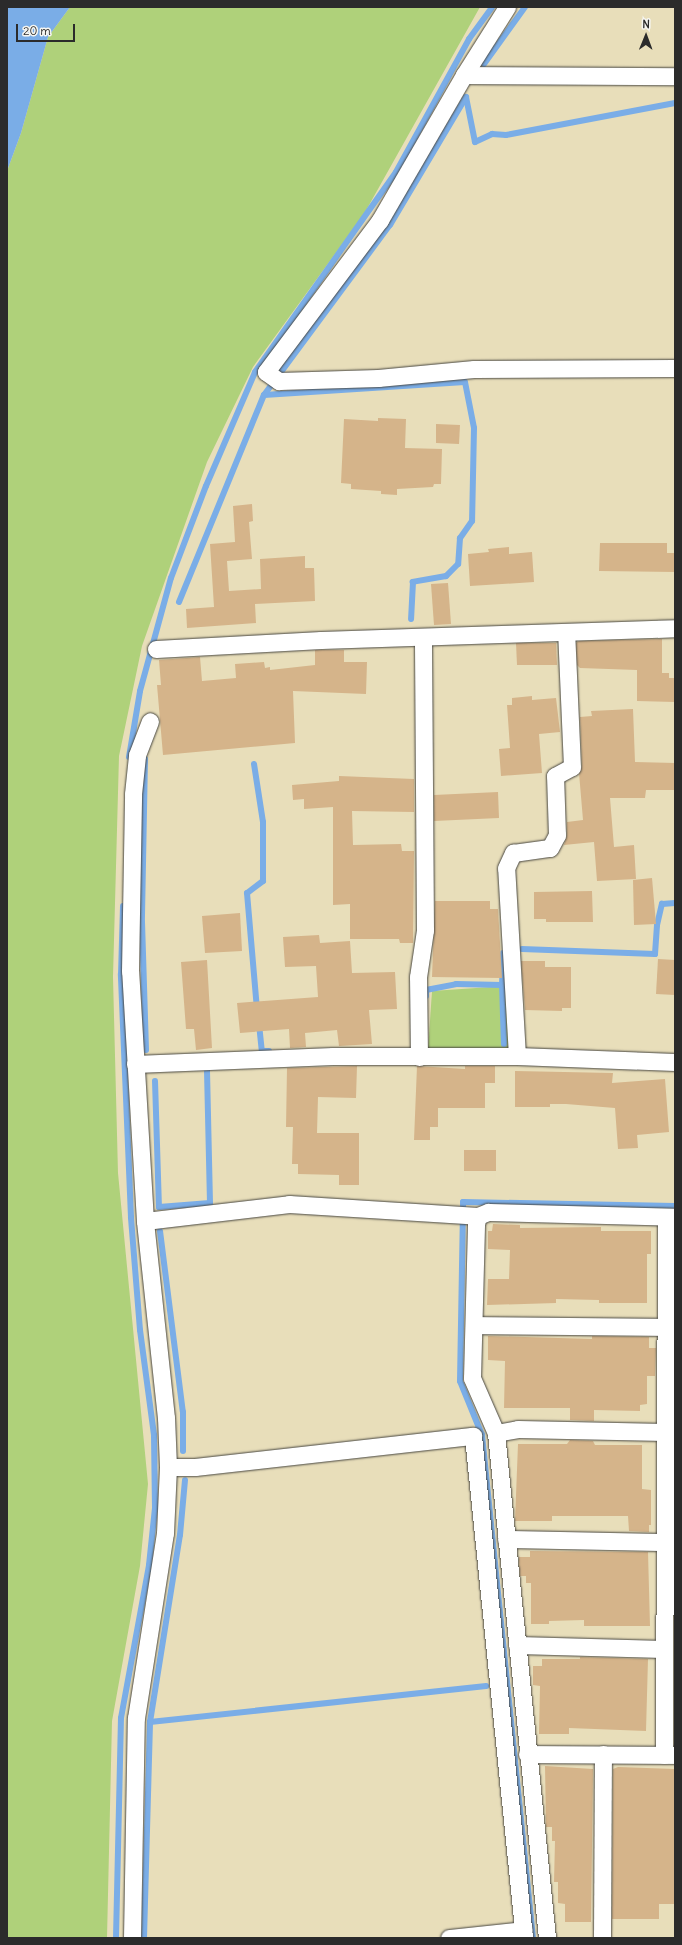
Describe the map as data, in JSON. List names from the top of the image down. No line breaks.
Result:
{"scale_bar":"20 m","north":"top"}
